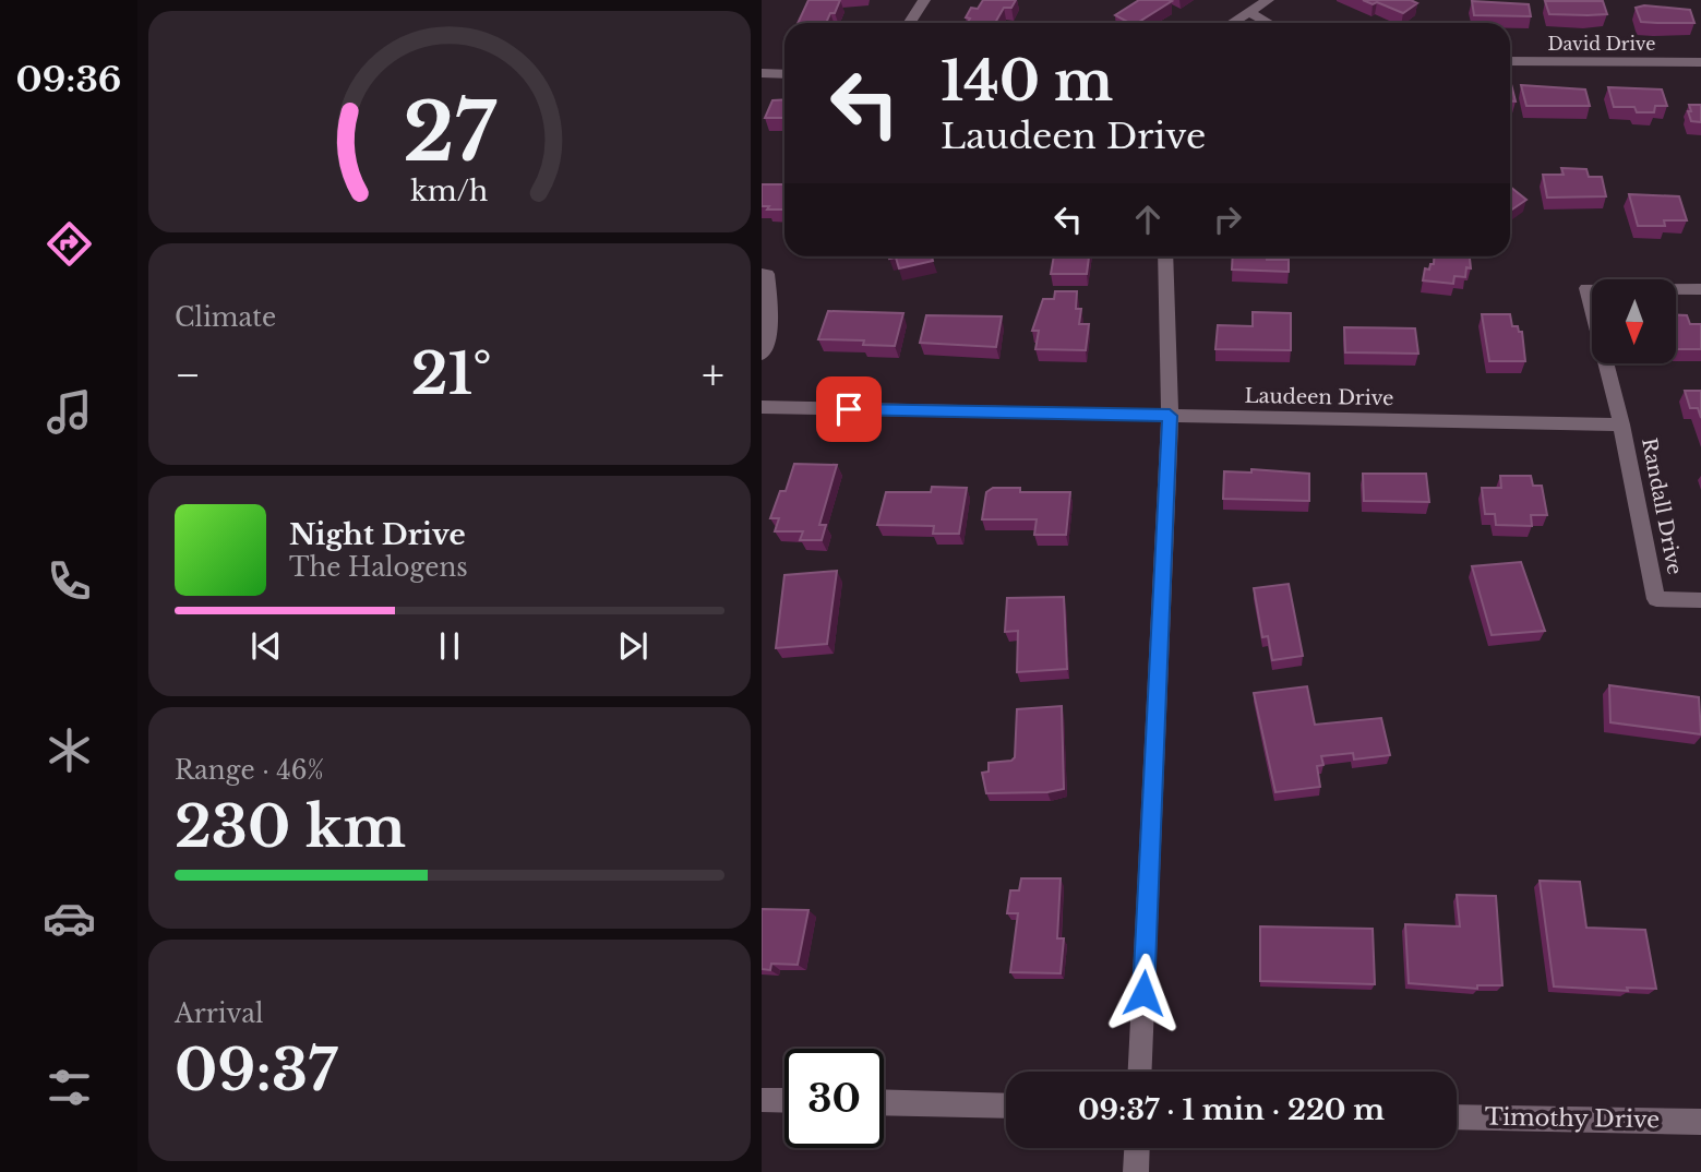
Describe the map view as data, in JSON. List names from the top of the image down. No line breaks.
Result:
{"streets":{"street":["David Drive","Laudeen Drive","Randall Drive","Timothy Drive"]},"crossings":[["Laudeen Drive","Randall Drive"]],"north":"bottom","page":{"tabs":"09:36","turn":["140 m","Laudeen Drive"],"tile":["Climate",["Range · 46%","230 km"],["Arrival","09:37"]],"heat":["−","21°","+"],"song":["Night Drive","The Halogens"],"limit":"30","trip":"09:37 · 1 min · 220 m","gauge":["27","km/h"]}}
